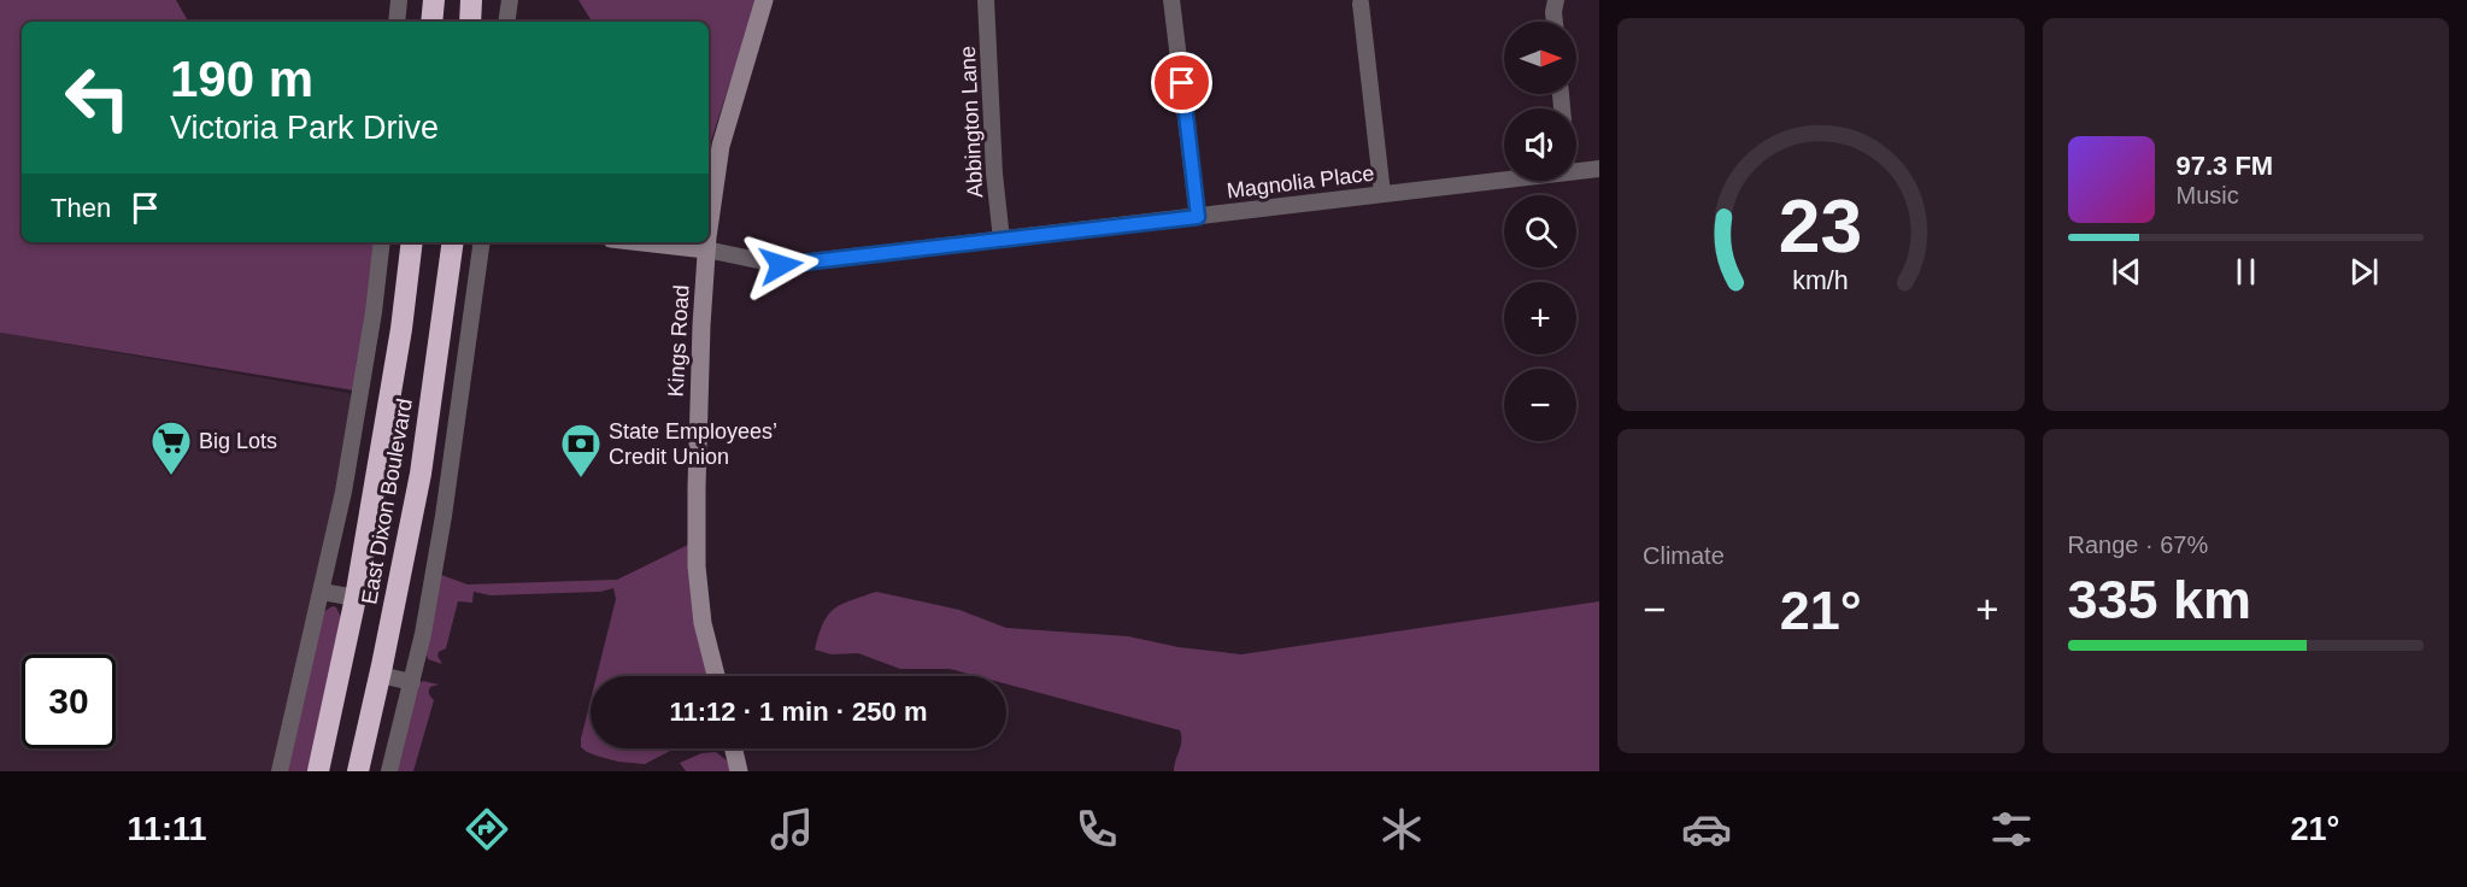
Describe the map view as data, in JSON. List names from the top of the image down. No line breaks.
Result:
{"streets":{"highway":["East Dixon Boulevard"],"street":["Abbington Lane","Magnolia Place","Kings Road"]},"crossings":[["Abbington Lane","Magnolia Place"],["Magnolia Place","Kings Road"]],"places":{"supermarket":["Big Lots"],"bank":["State Employees’ Credit Union"]},"north":"right","page":{"map_buttons":["+","−"],"turn":["190 m","Victoria Park Drive"],"song":["97.3 FM","Music"],"then":"Then","tile":["Climate",["Range · 67%","335 km"]],"heat":["−","21°","+"],"limit":"30","trip":"11:12 · 1 min · 250 m","tabs":["11:11","21°"],"gauge":["23","km/h"]}}
